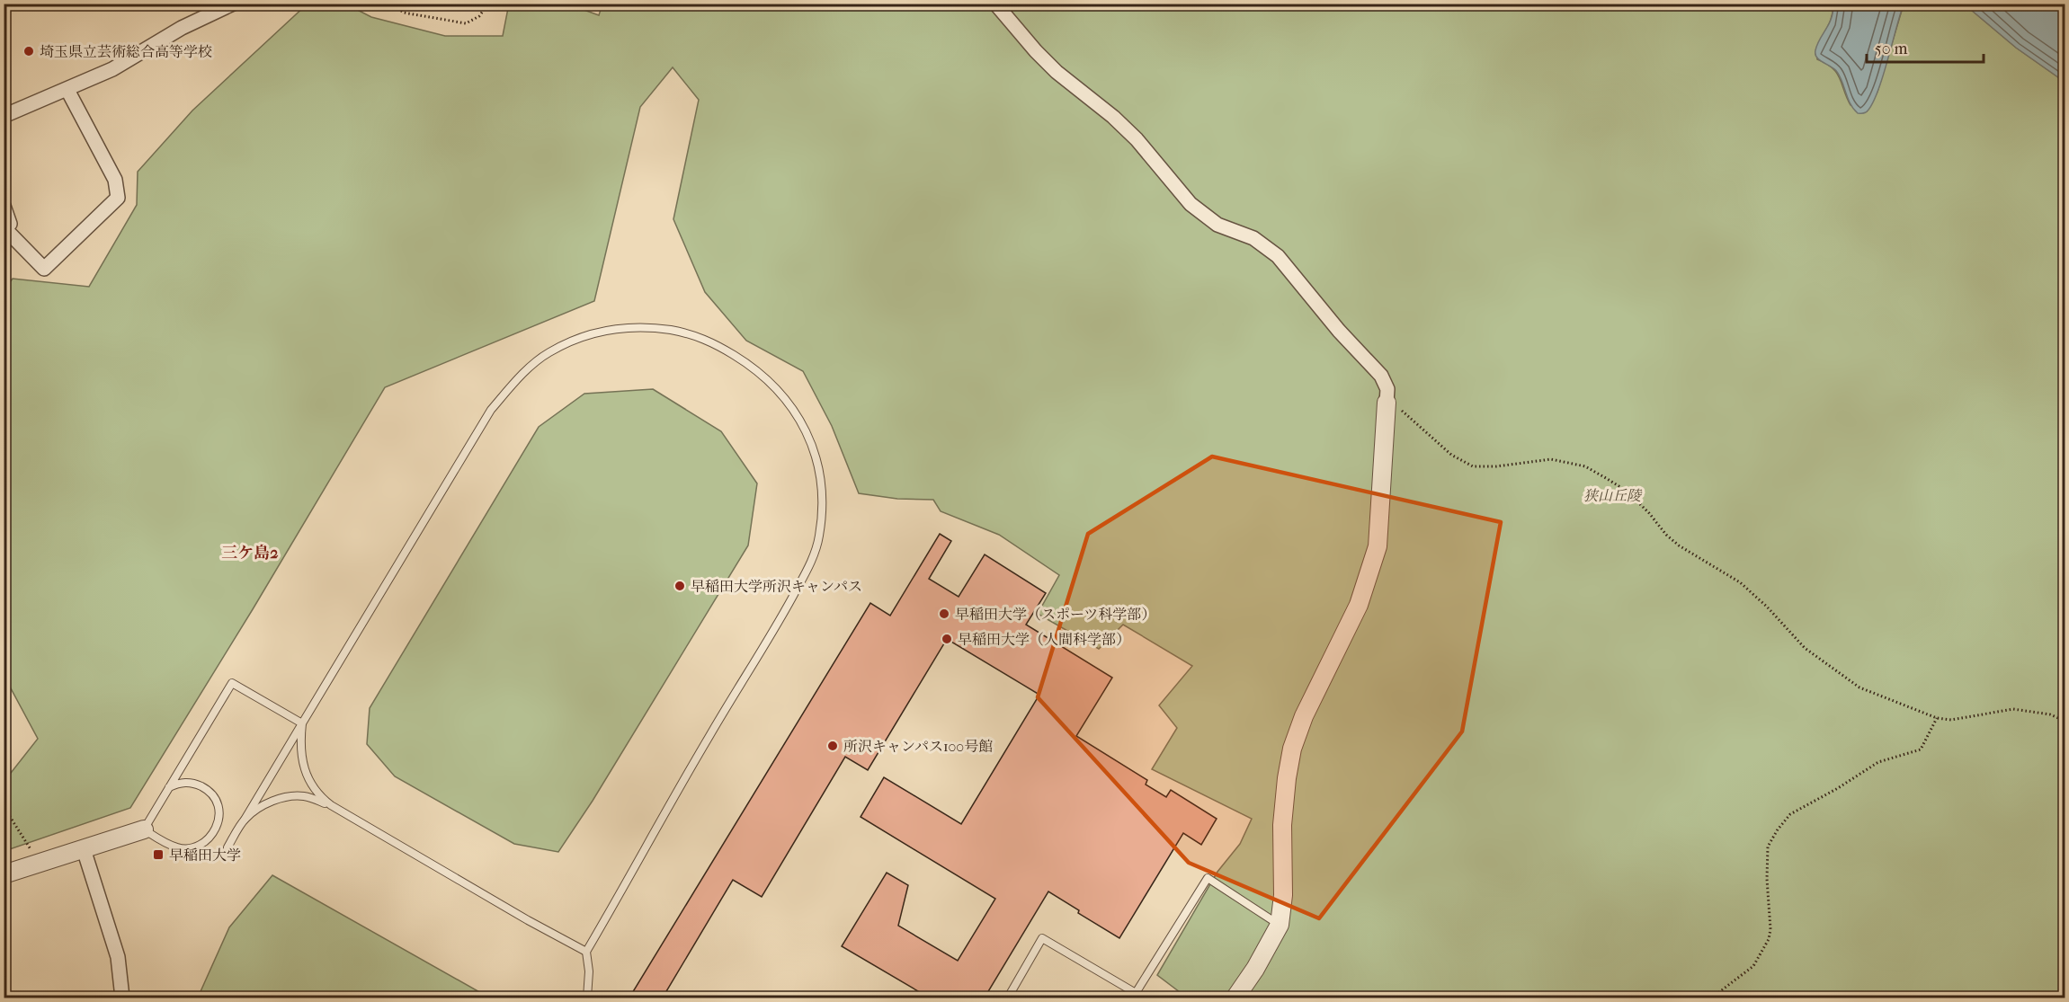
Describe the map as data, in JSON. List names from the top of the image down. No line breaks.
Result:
{"districts":["三ケ島2"],"parks":["狭山丘陵"],"places":{"other":["埼玉県立芸術総合高等学校","早稲田大学所沢キャンパス","早稲田大学（スポーツ科学部）","早稲田大学（人間科学部）","所沢キャンパス100号館"],"transit":["早稲田大学"]},"scale_bar":"50 m"}
